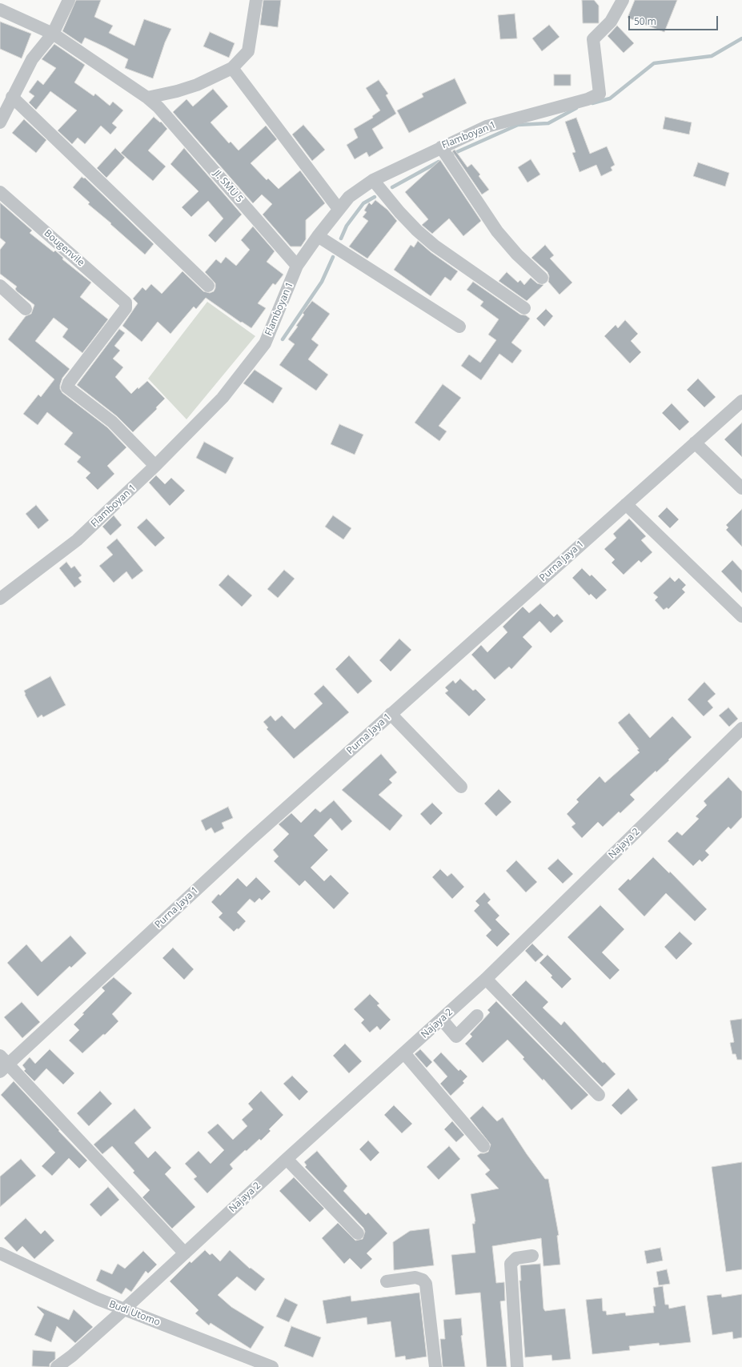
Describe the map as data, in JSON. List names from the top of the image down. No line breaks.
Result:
{"streets":{"street":["Flamboyan 1","Jl. SMU 5","Bougenvile","Purna Jaya 1","Najaya 2","Budi Utomo"]},"crossings":[["Flamboyan 1","Jl. SMU 5"],["Flamboyan 1","Bougenvile"],["Najaya 2","Budi Utomo"]],"scale_bar":"50 m"}
